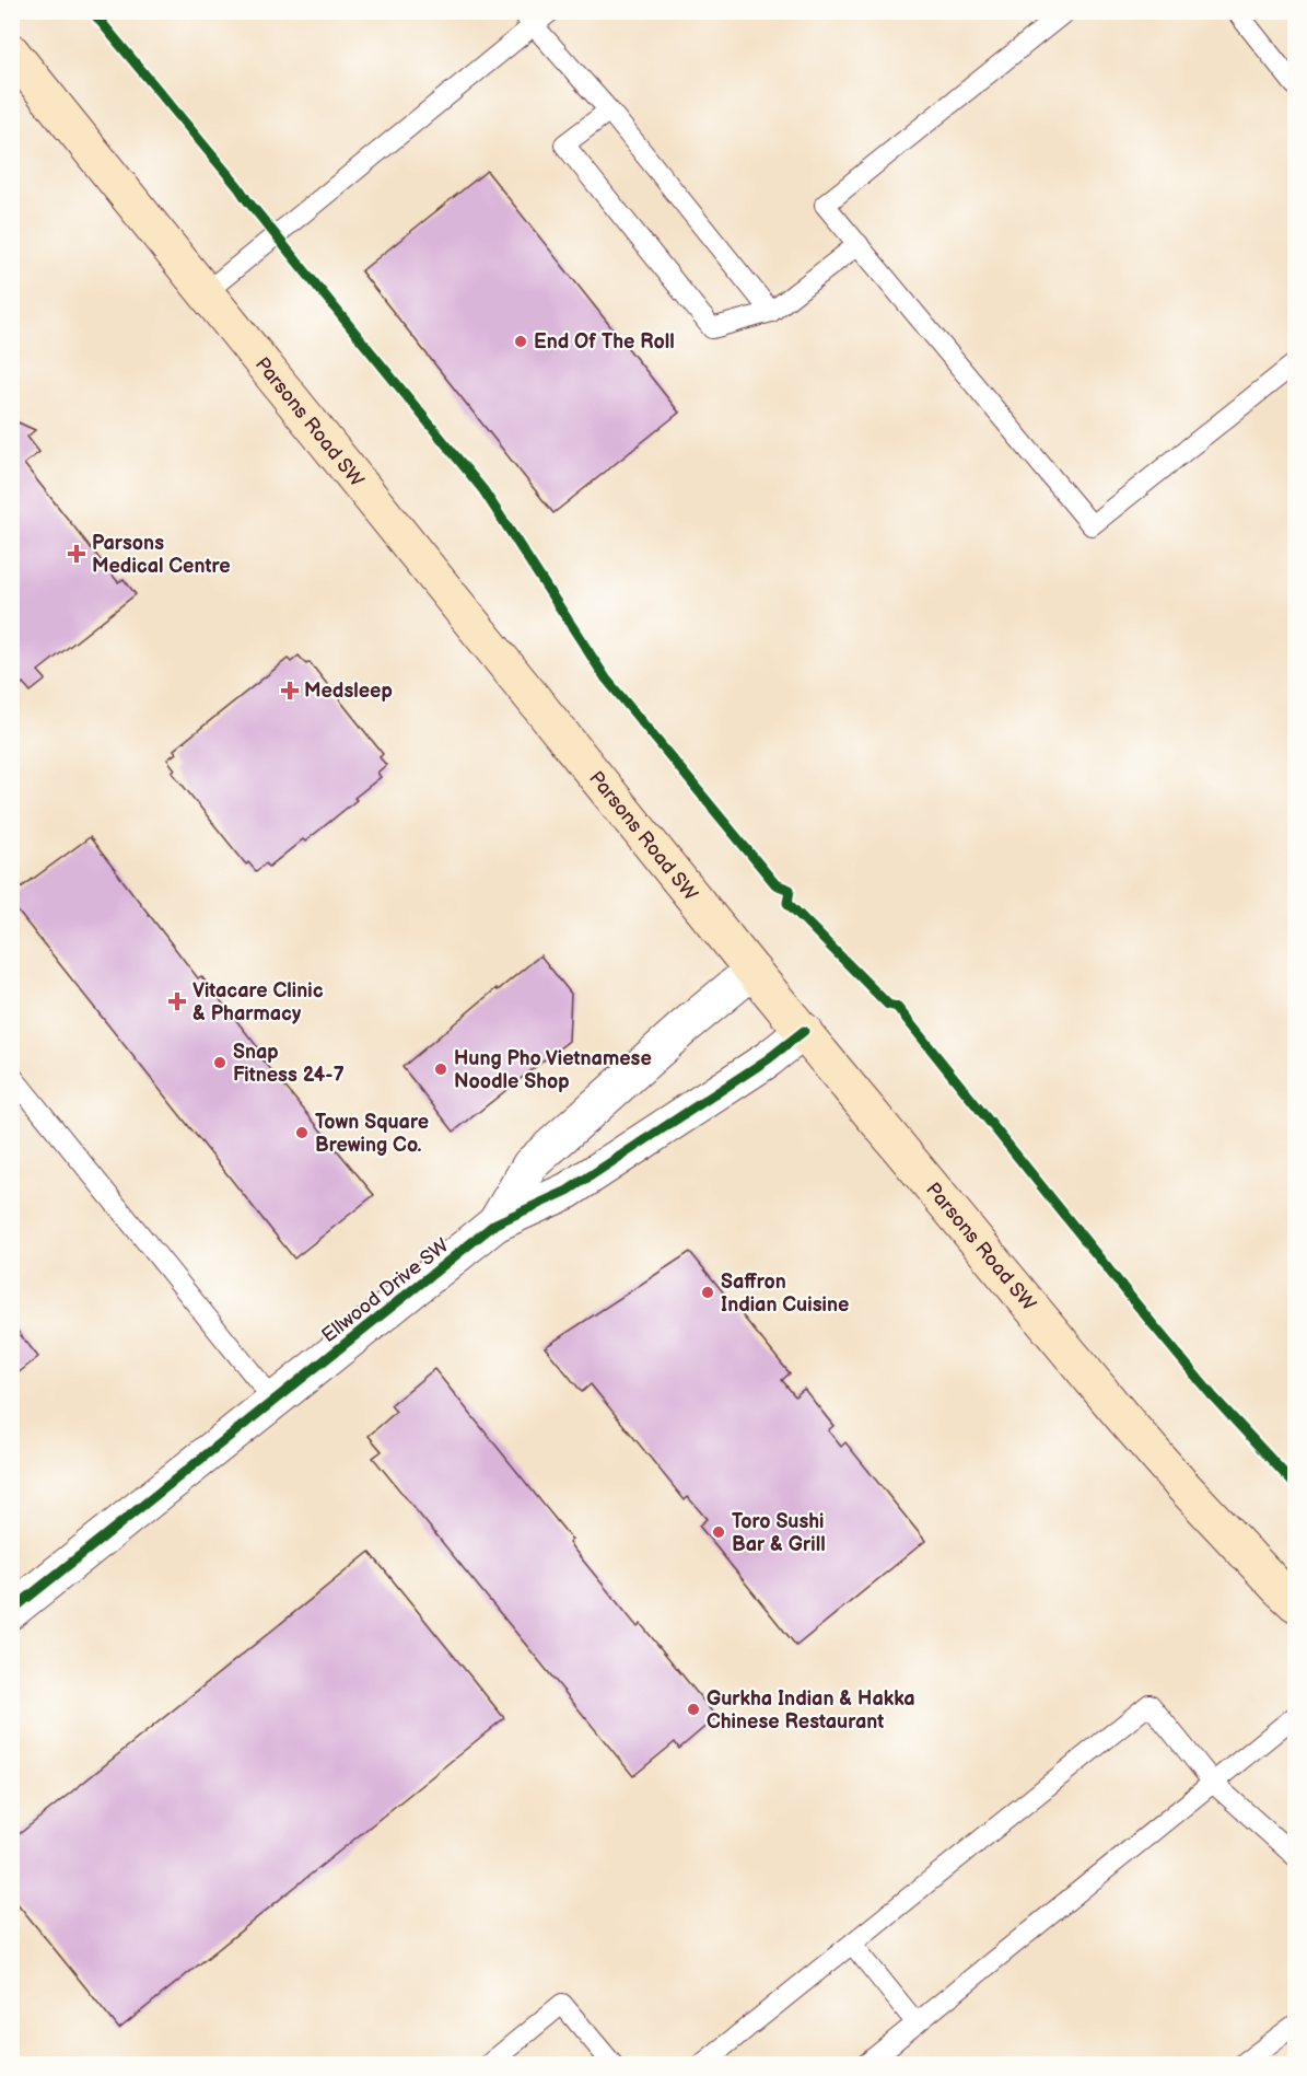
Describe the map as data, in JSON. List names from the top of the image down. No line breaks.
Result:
{"streets":{"main road":["Parsons Road SW"],"street":["Ellwood Drive SW"]},"crossings":[["Parsons Road SW","Ellwood Drive SW"]],"places":{"other":["End Of The Roll","Snap Fitness 24-7","Hung Pho Vietnamese Noodle Shop","Town Square Brewing Co.","Saffron Indian Cuisine","Toro Sushi Bar & Grill","Gurkha Indian & Hakka Chinese Restaurant"],"health":["Parsons Medical Centre","Medsleep","Vitacare Clinic & Pharmacy"]}}
